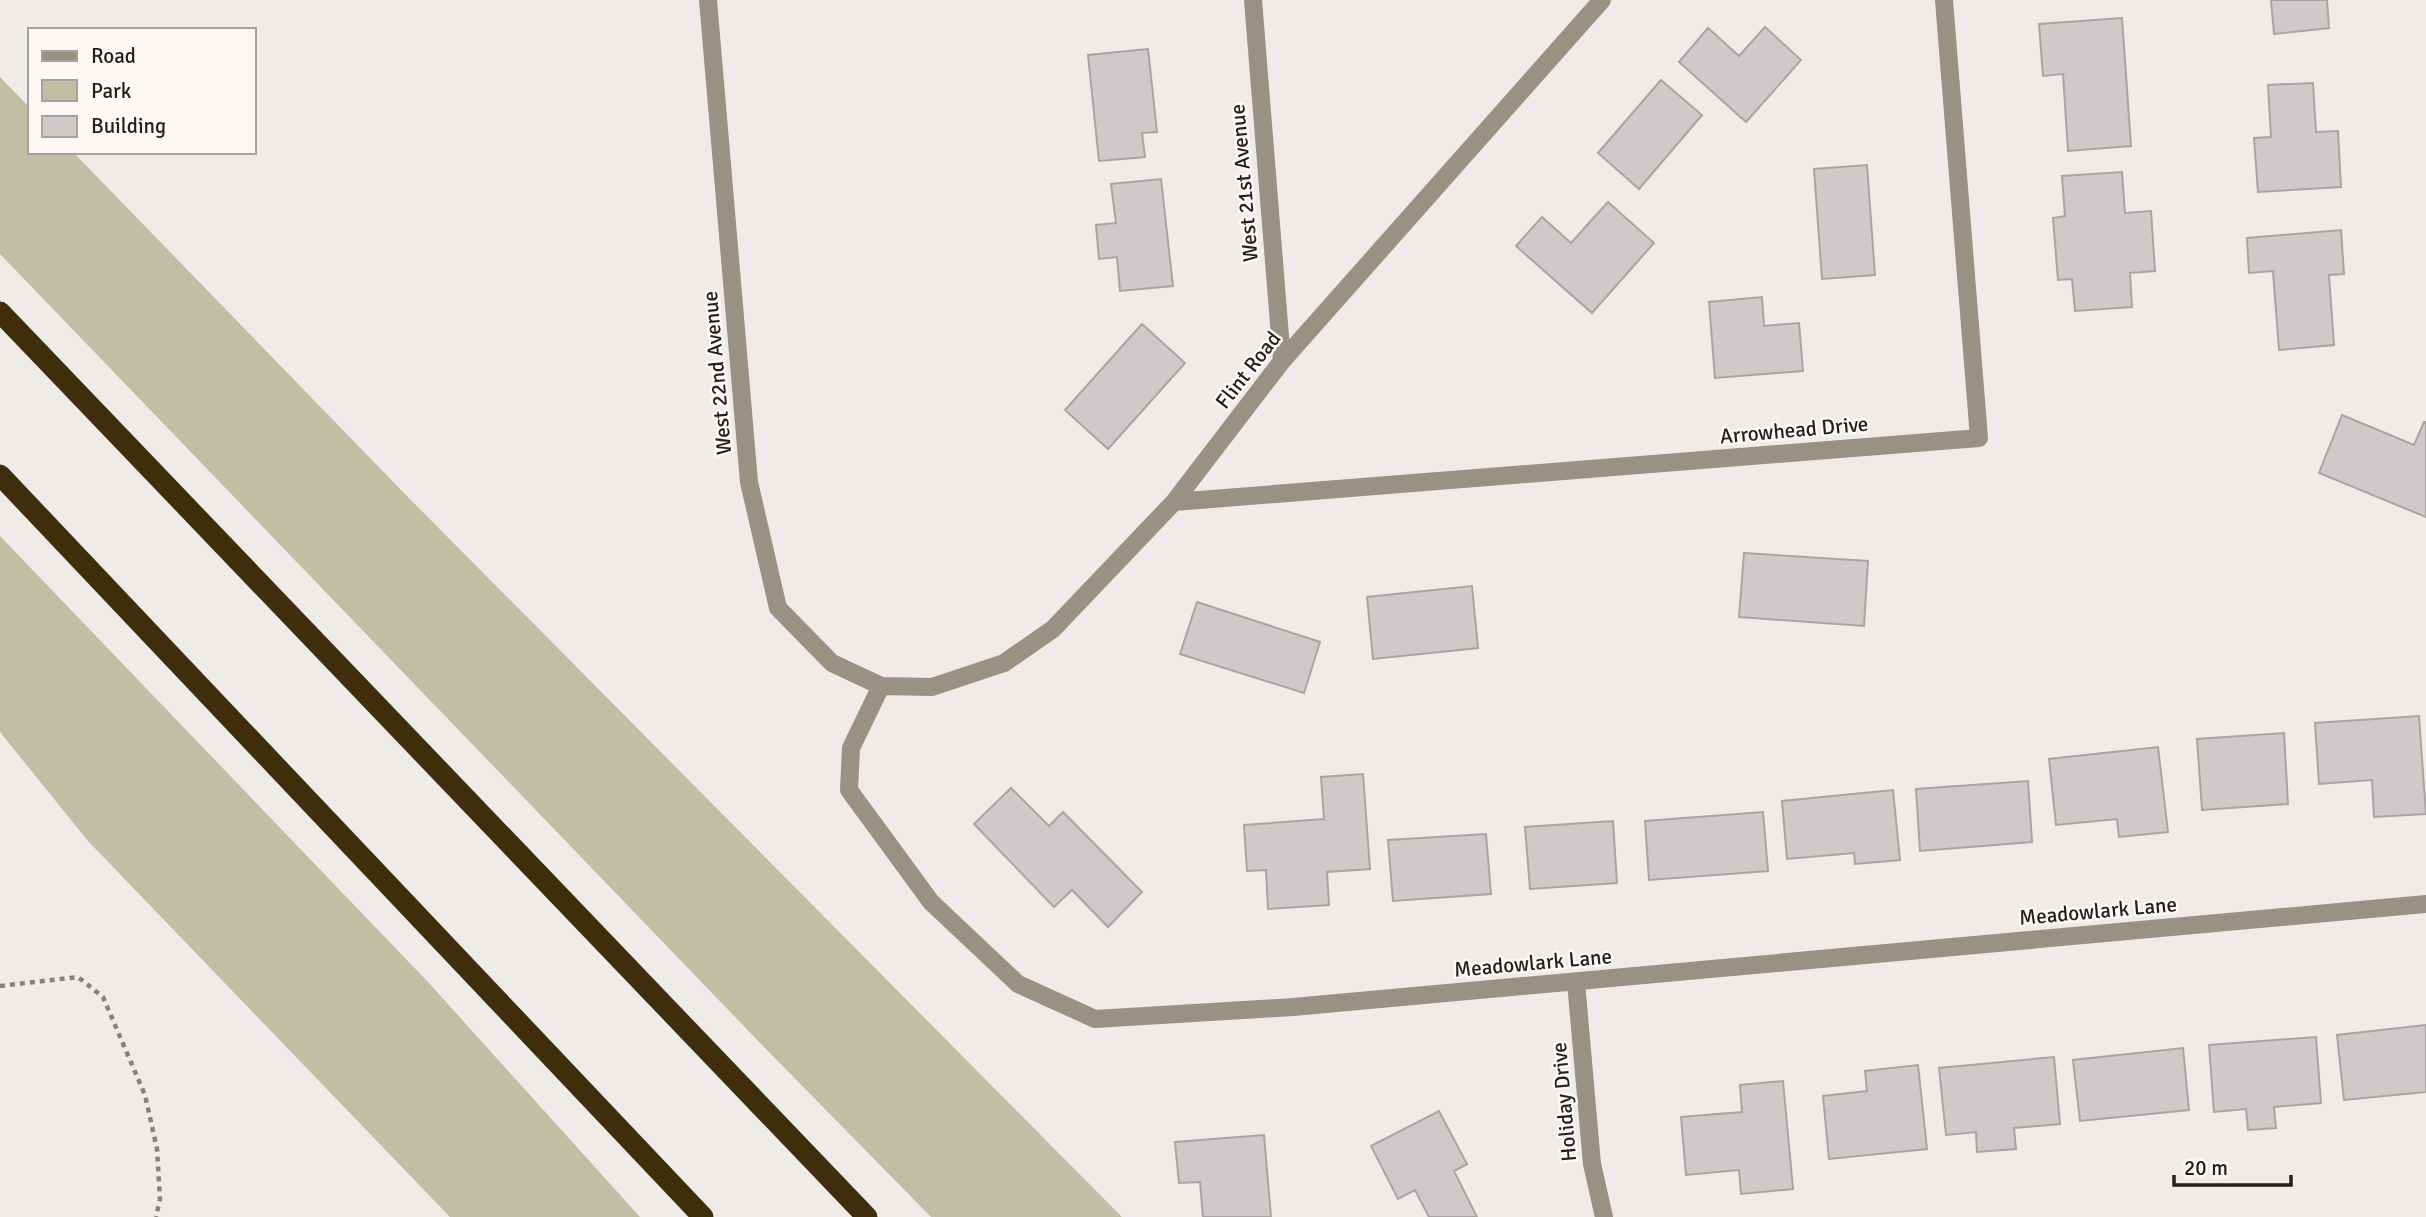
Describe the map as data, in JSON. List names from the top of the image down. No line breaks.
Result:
{"streets":{"street":["West 21st Avenue","Flint Road","West 22nd Avenue","Arrowhead Drive","Meadowlark Lane","Holiday Drive"]},"crossings":[["West 21st Avenue","Flint Road"],["Flint Road","West 22nd Avenue"],["Flint Road","Arrowhead Drive"],["Flint Road","Meadowlark Lane"],["West 22nd Avenue","Meadowlark Lane"],["Meadowlark Lane","Holiday Drive"]],"legend":["Road","Park","Building"],"scale_bar":"20 m"}
